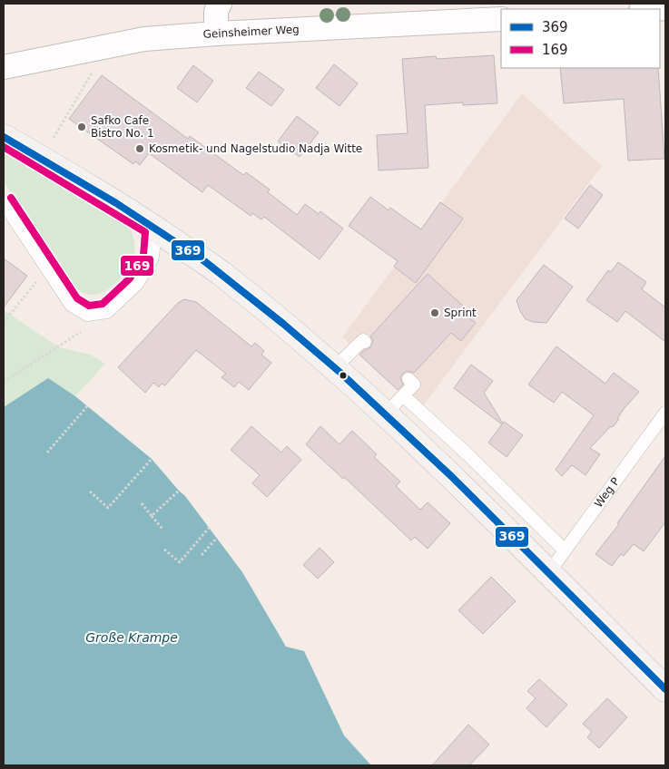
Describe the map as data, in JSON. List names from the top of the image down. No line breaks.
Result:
{"streets":{"street":["Geinsheimer Weg"],"lane":["Weg P"]},"water":["Große Krampe"],"places":["Safko Cafe Bistro No. 1","Kosmetik- und Nagelstudio Nadja Witte","Sprint"],"lines":["transit line 369","transit line 169"],"legend":["369","169"]}
